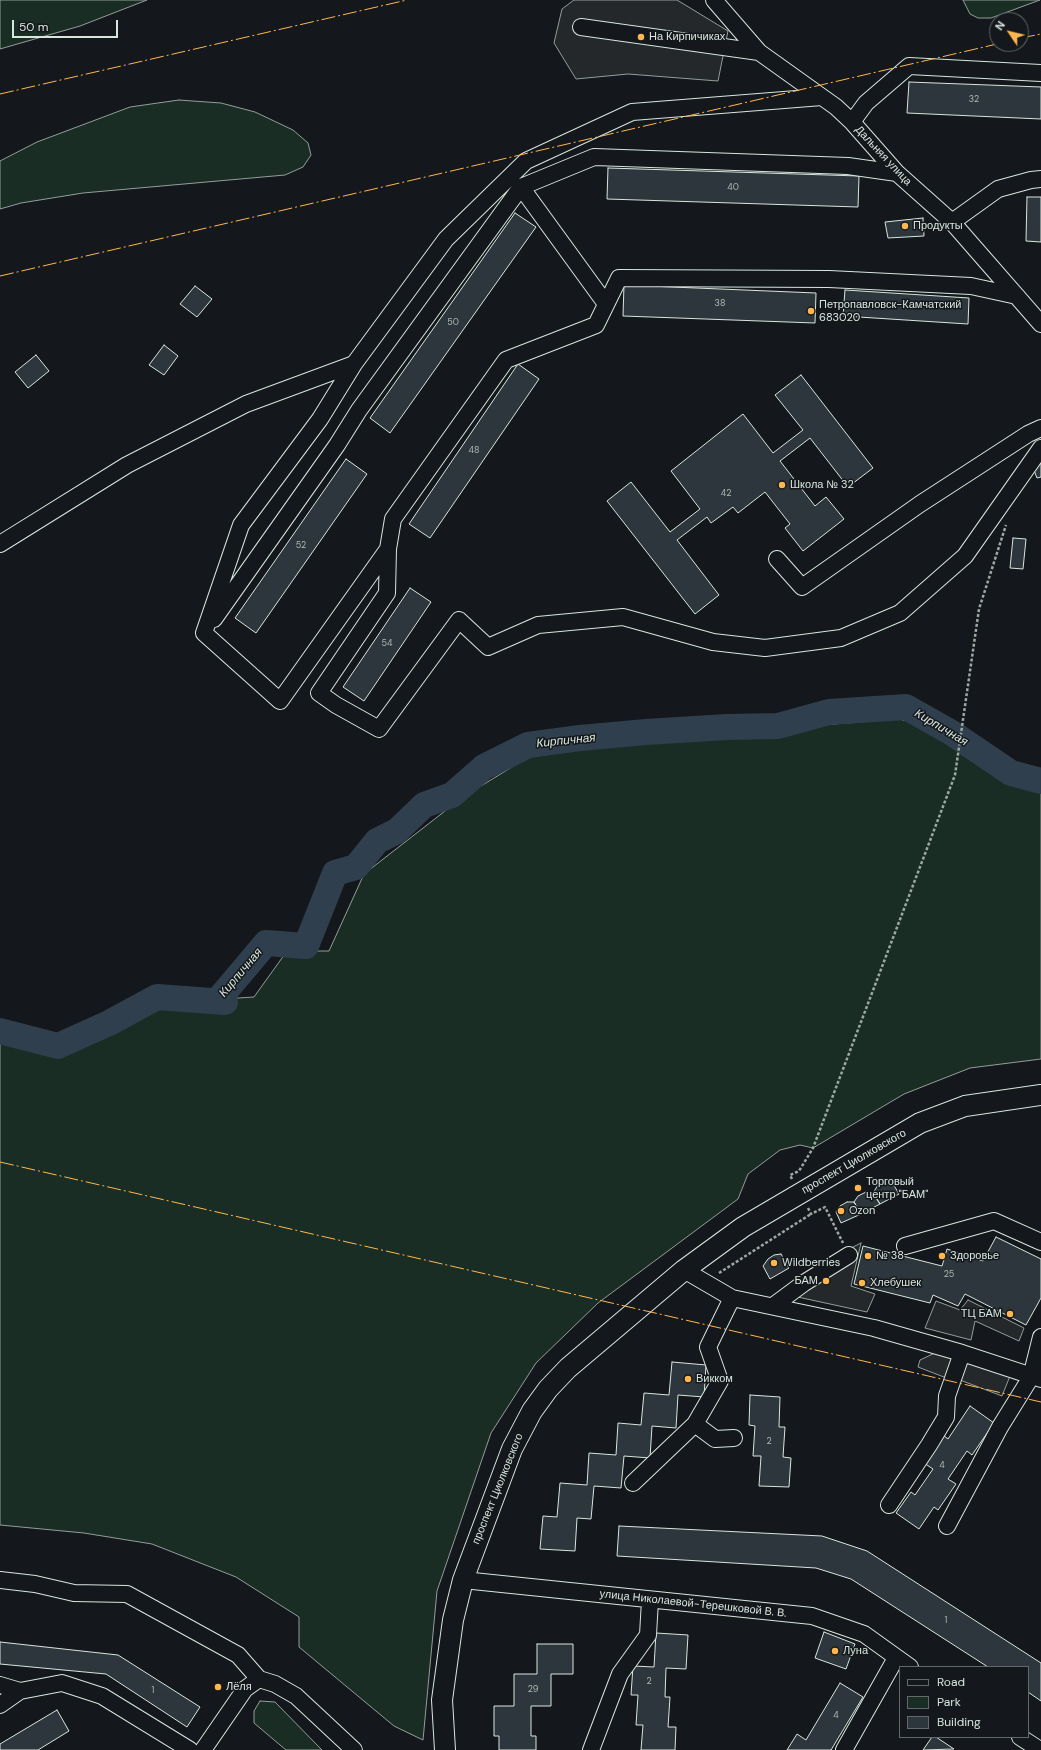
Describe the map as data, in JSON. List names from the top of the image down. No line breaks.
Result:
{"streets":{"main road":["проспект Циолковского"],"street":["Дальняя улица","улица Николаевой-Терешковой В. В."]},"crossings":[["проспект Циолковского","улица Николаевой-Терешковой В. В."]],"water":["Кирпичная"],"places":["На Кирпичиках","Продукты","Петропавловск-Камчатский 683020","Школа № 32","Торговый центр \"БАМ\"","Ozon","№ 38","Здоровье","Wildberries","БАМ","Хлебушек","ТЦ БАМ","Викком","Луна","Лёля"],"house_numbers":["32","40","38","50","48","42","52","54","25","2","4","1","2","29","1","4"],"legend":["Road","Park","Building"],"scale_bar":"50 m","north":"top left"}
